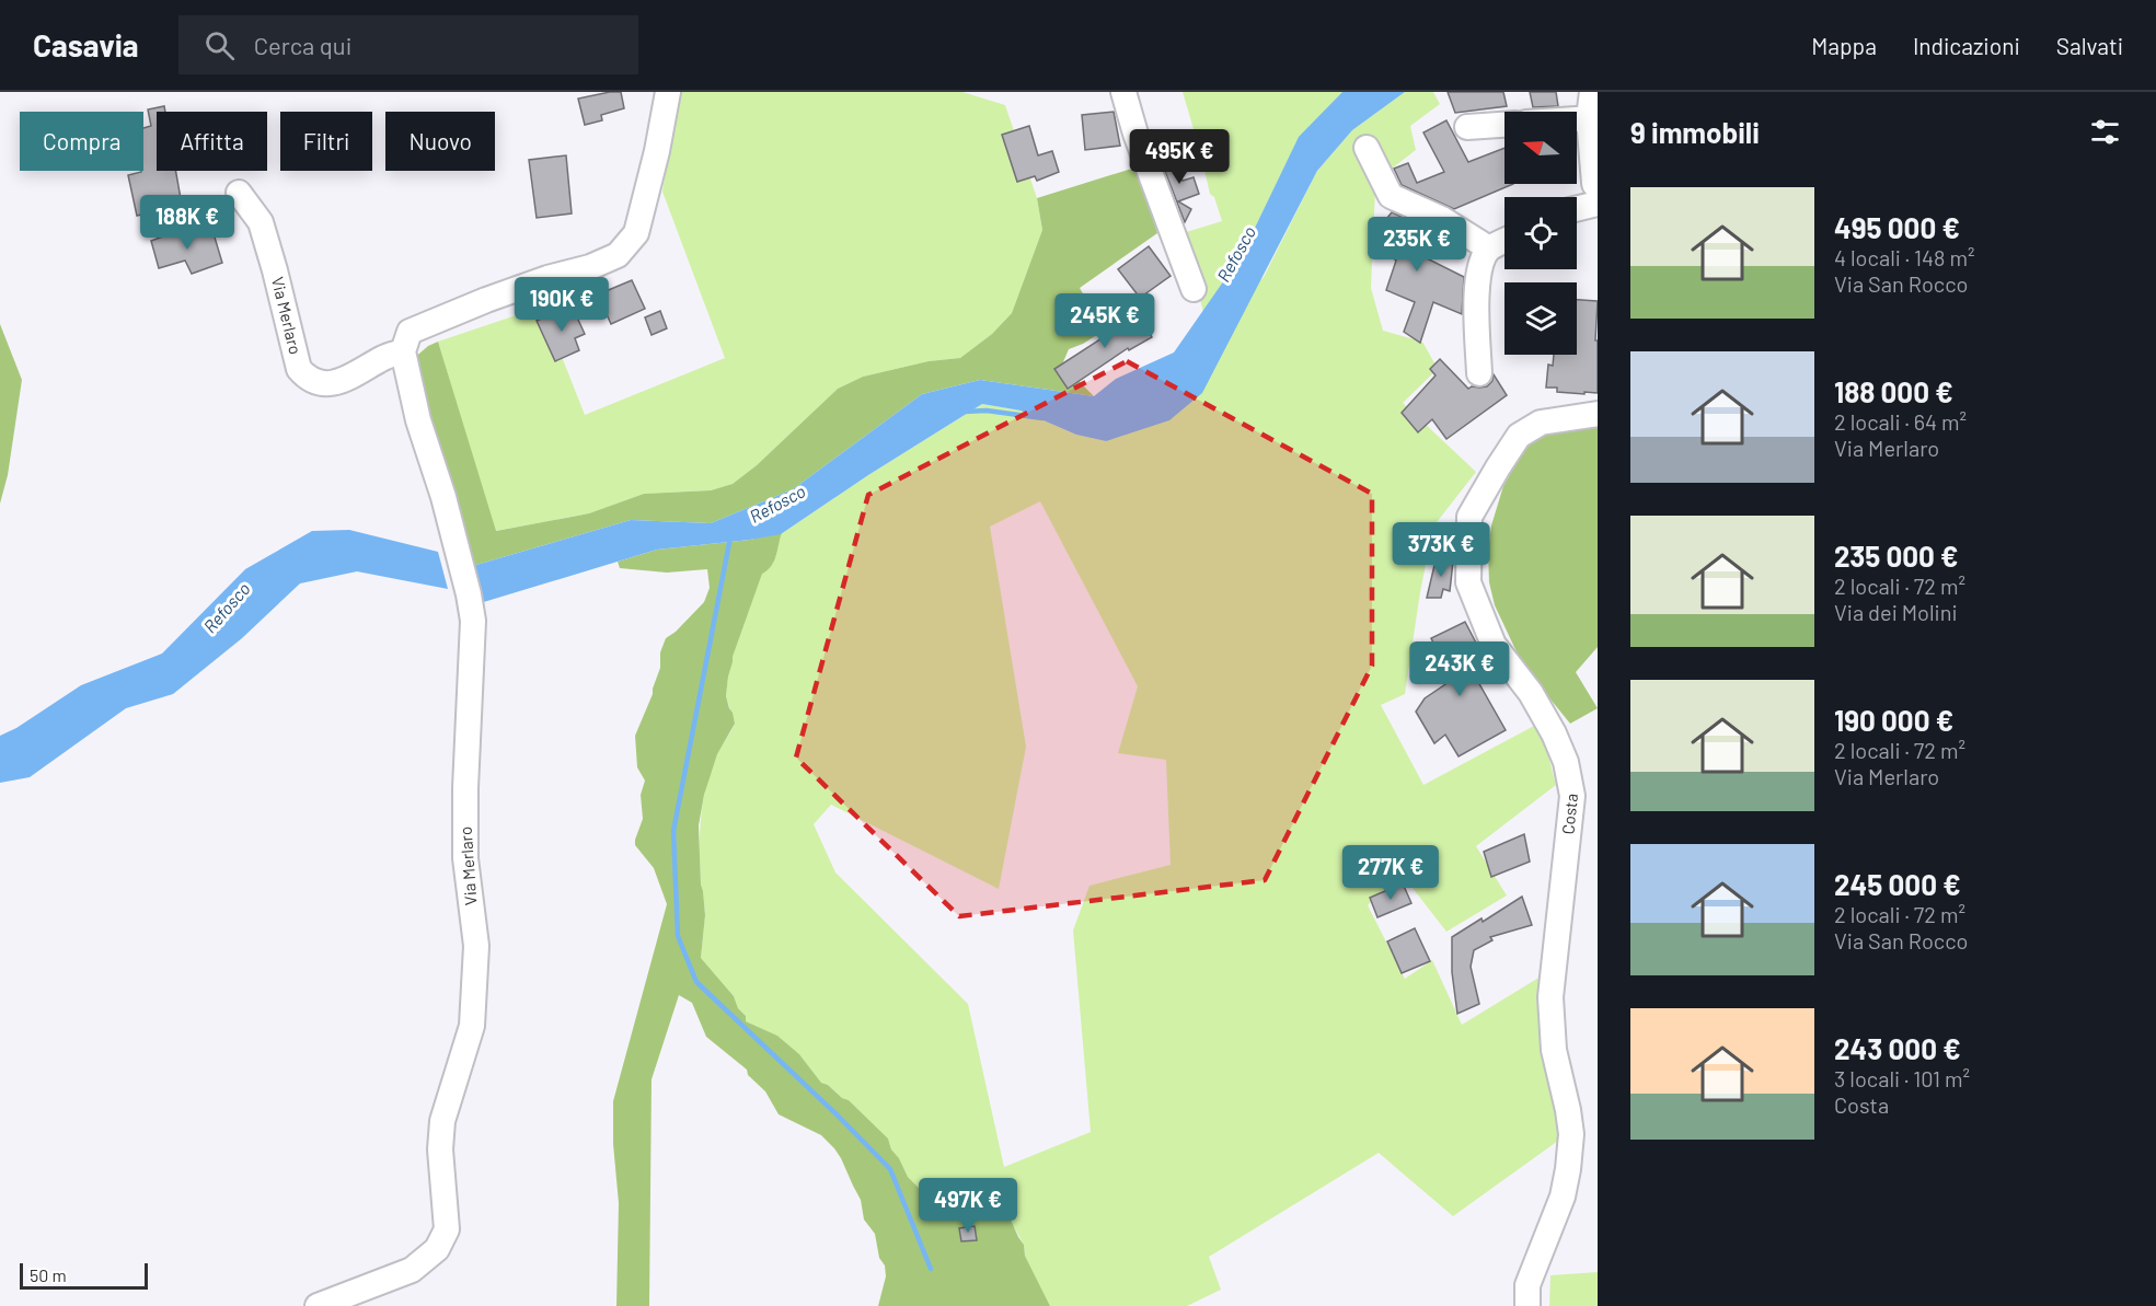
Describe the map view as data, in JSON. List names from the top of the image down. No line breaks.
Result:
{"streets":{"street":["Via Merlaro","Costa"]},"water":["Refosco"],"scale_bar":"50 m","north":"left","page":{"header":"Casavia","search":"Cerca qui","nav":["Mappa","Indicazioni","Salvati"],"heading":"9 immobili","chip":["Compra","Affitta","Filtri","Nuovo"],"price":["495K €","188K €","235K €","190K €","245K €","373K €","243K €","277K €","497K €"],"list":[{"name":"495 000 €","note":"4 locali · 148 m² · Via San Rocco"},{"name":"188 000 €","note":"2 locali · 64 m² · Via Merlaro"},{"name":"235 000 €","note":"2 locali · 72 m² · Via dei Molini"},{"name":"190 000 €","note":"2 locali · 72 m² · Via Merlaro"},{"name":"245 000 €","note":"2 locali · 72 m² · Via San Rocco"},{"name":"243 000 €","note":"3 locali · 101 m² · Costa"}],"scale":"50 m"}}
